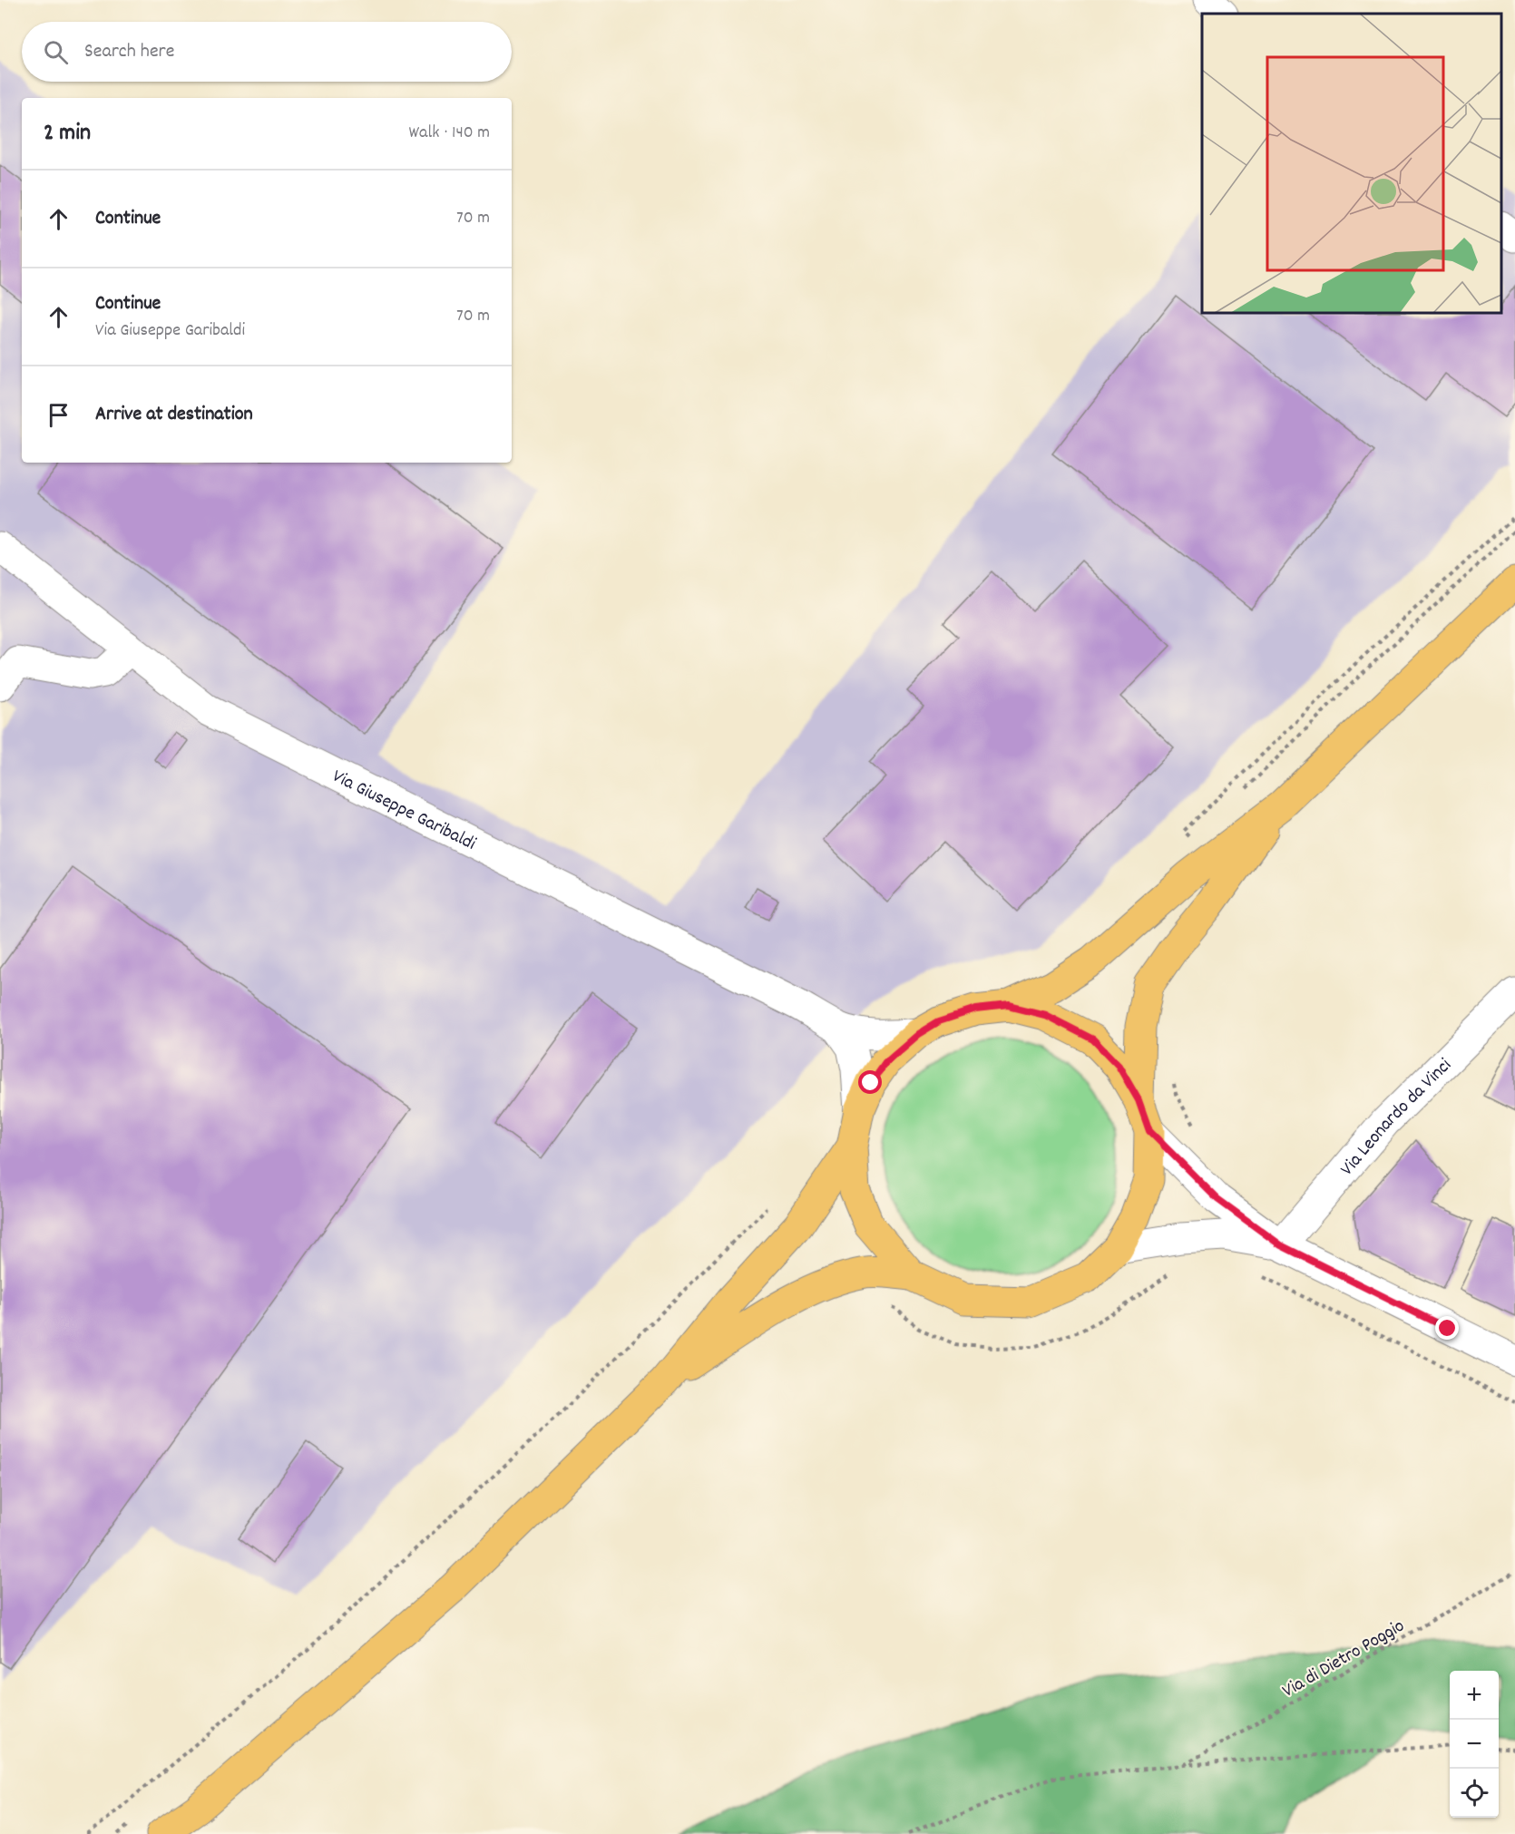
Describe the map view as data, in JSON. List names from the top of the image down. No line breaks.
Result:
{"streets":{"street":["Via Giuseppe Garibaldi","Via Leonardo da Vinci"],"path":["Via di Dietro Poggio"]},"page":{"search":"Search here","heading":["2 min","Walk · 140 m"],"list":[["Continue","70 m"],["Continue","Via Giuseppe Garibaldi","70 m"],"Arrive at destination"],"map_buttons":["+","−"]}}
